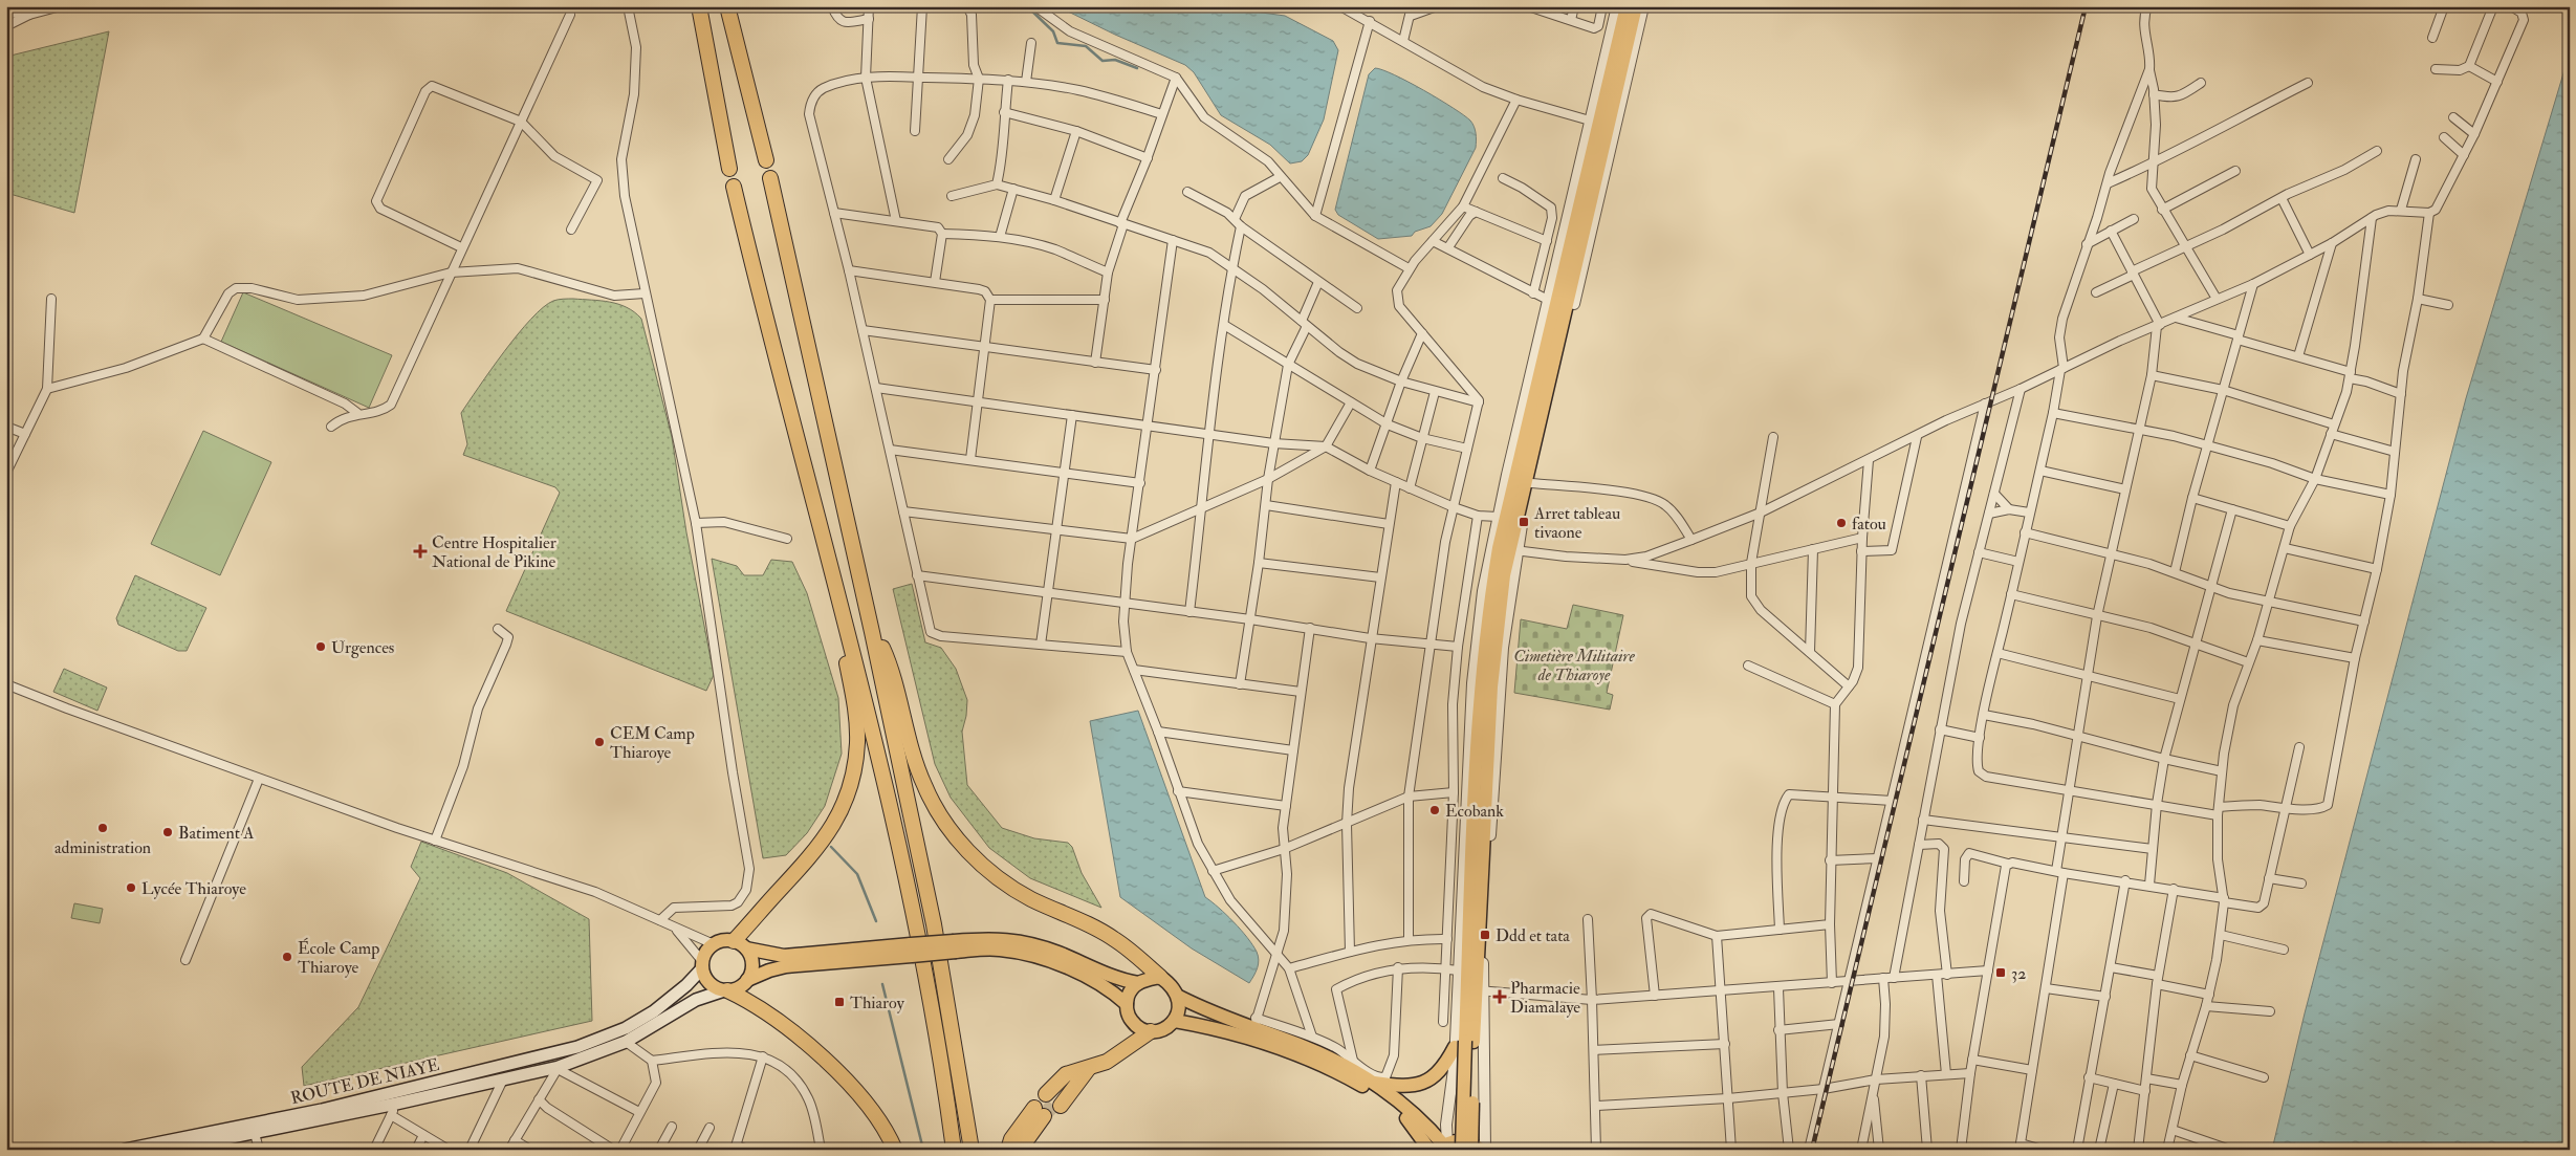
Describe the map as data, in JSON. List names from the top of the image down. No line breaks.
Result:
{"streets":{"main road":["ROUTE DE NIAYE"]},"parks":["Cimetière Militaire de Thiaroye"],"places":{"transit":["Arret tableau tivaone","Ddd et tata","32","Thiaroy"],"other":["fatou","Urgences","CEM Camp Thiaroye","Ecobank","administration","Batiment A","Lycée Thiaroye","École Camp Thiaroye"],"health":["Centre Hospitalier National de Pikine","Pharmacie Diamalaye"]}}
